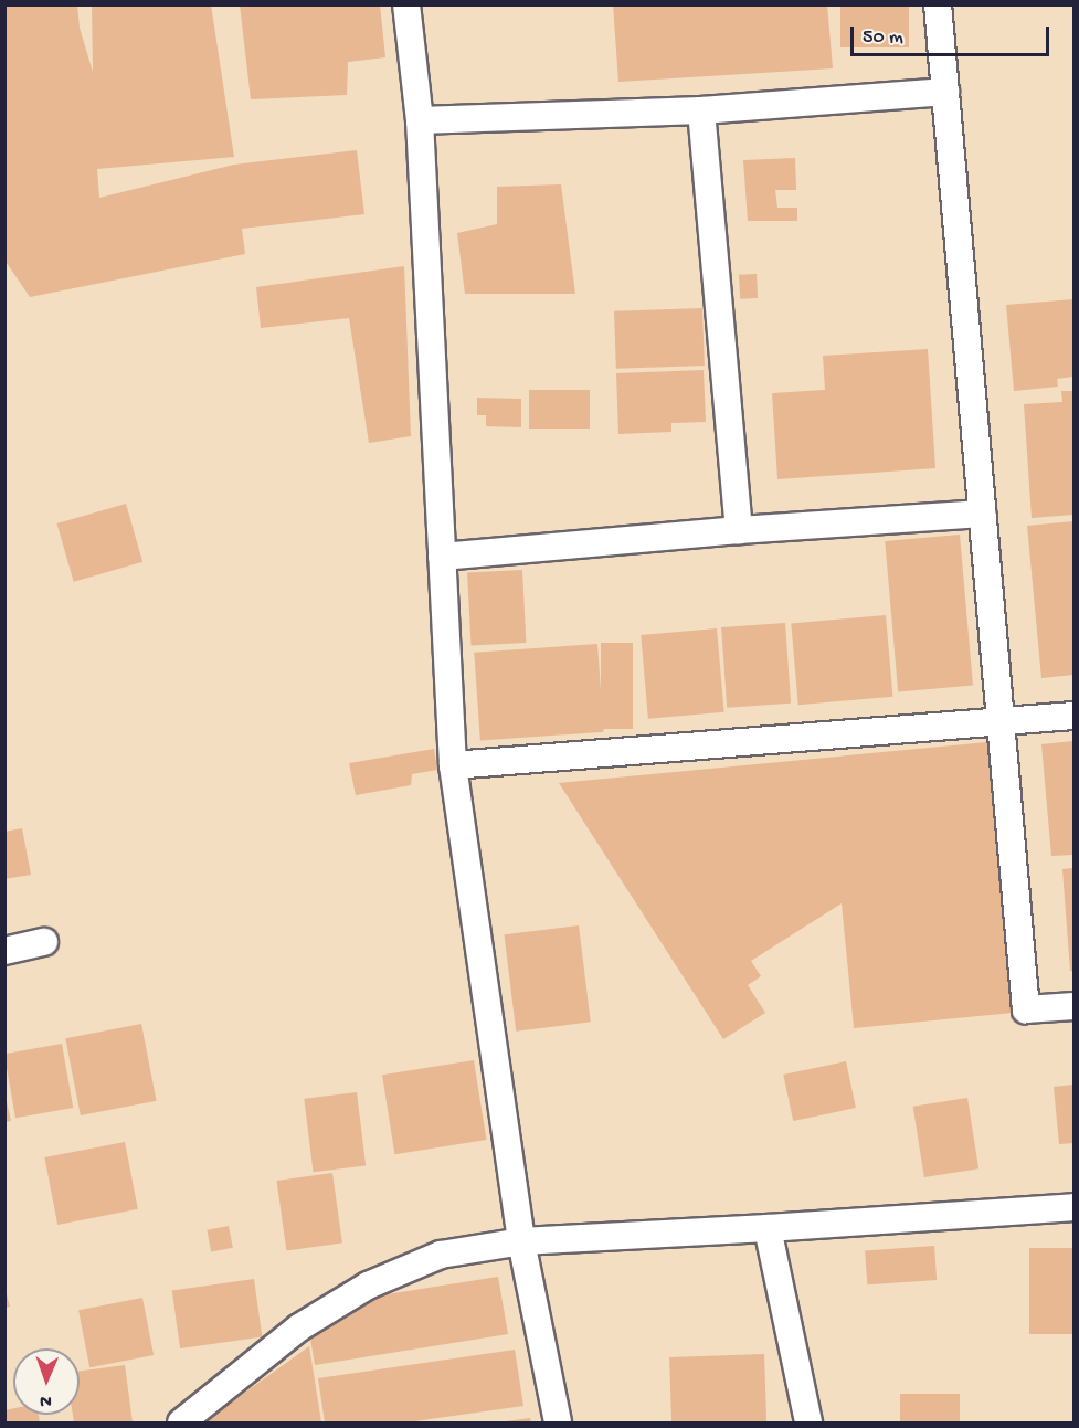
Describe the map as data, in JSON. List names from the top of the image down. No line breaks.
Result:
{"scale_bar":"50 m","north":"bottom"}
